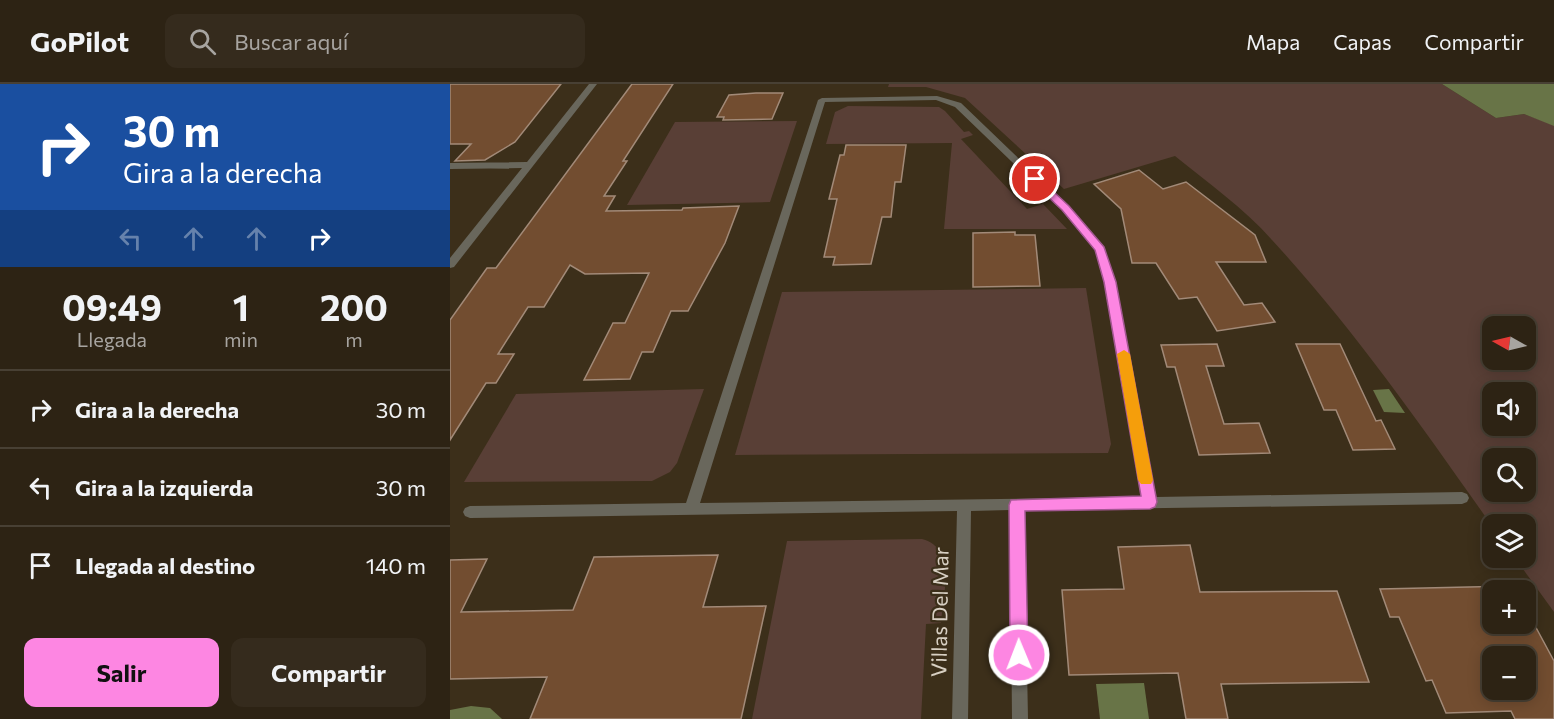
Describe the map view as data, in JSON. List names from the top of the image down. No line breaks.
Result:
{"streets":{"street":["Villas Del Mar"]},"north":"left","page":{"header":"GoPilot","search":"Buscar aquí","nav":["Mapa","Capas","Compartir"],"turn":["30 m","Gira a la derecha"],"eta":["09:49","Llegada","1","min","200","m"],"map_buttons":["+","−"],"list":[{"name":"Gira a la derecha","value":"30 m"},{"name":"Gira a la izquierda","value":"30 m"},{"name":"Llegada al destino","value":"140 m"}],"buttons":["Salir","Compartir"]}}
